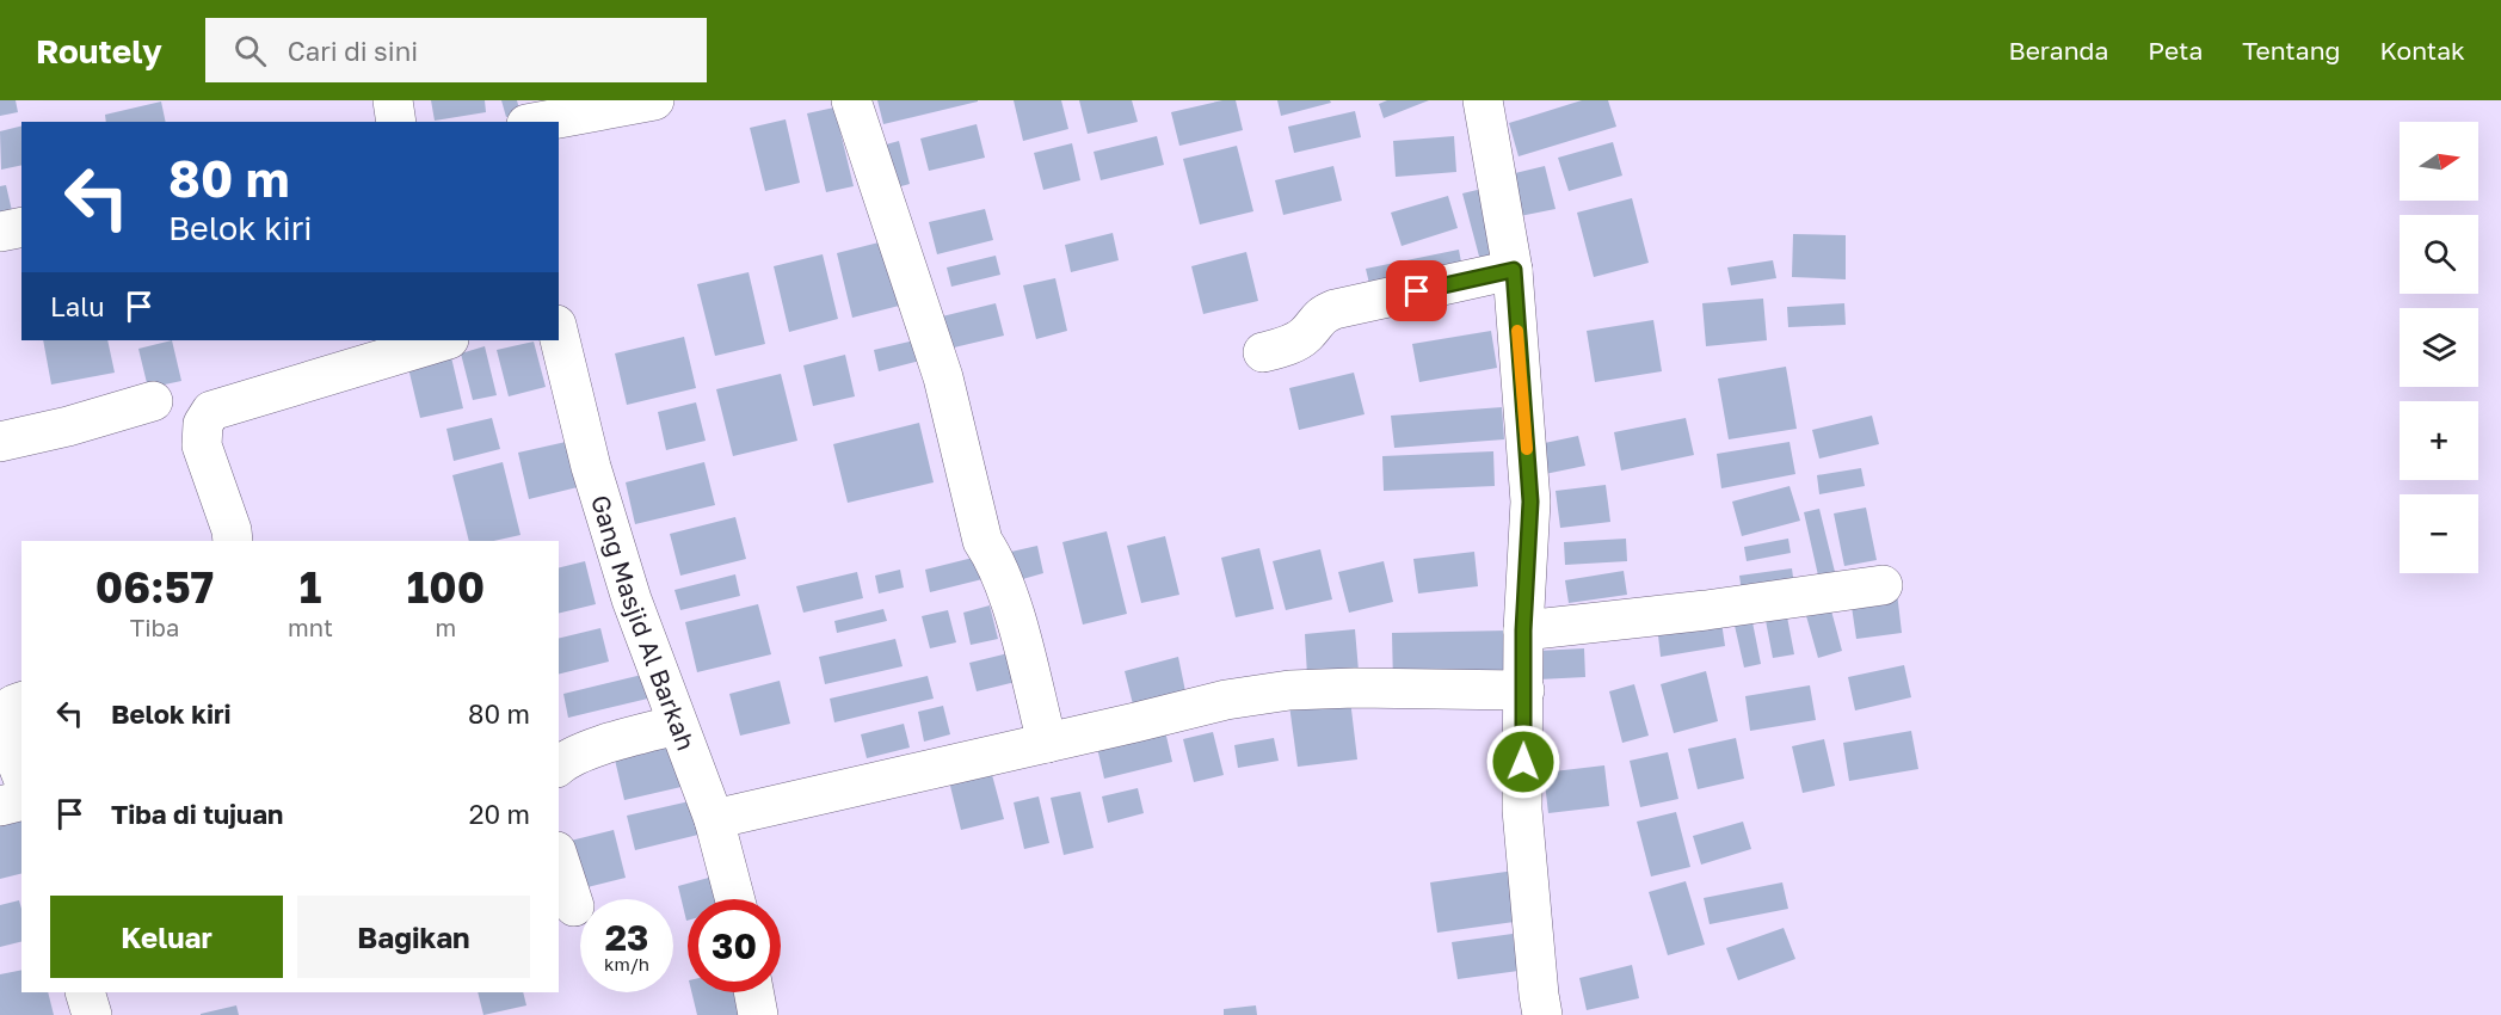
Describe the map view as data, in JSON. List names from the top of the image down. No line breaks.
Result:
{"streets":{"street":["Gang Masjid Al Barkah"]},"north":"right","page":{"header":"Routely","search":"Cari di sini","nav":["Beranda","Peta","Tentang","Kontak"],"map_buttons":["+","−"],"turn":["80 m","Belok kiri"],"then":"Lalu","eta":["06:57","Tiba","1","mnt","100","m"],"list":[{"name":"Belok kiri","value":"80 m"},{"name":"Tiba di tujuan","value":"20 m"}],"buttons":["Keluar","Bagikan"],"speed":"23 km/h","limit":"30"}}
